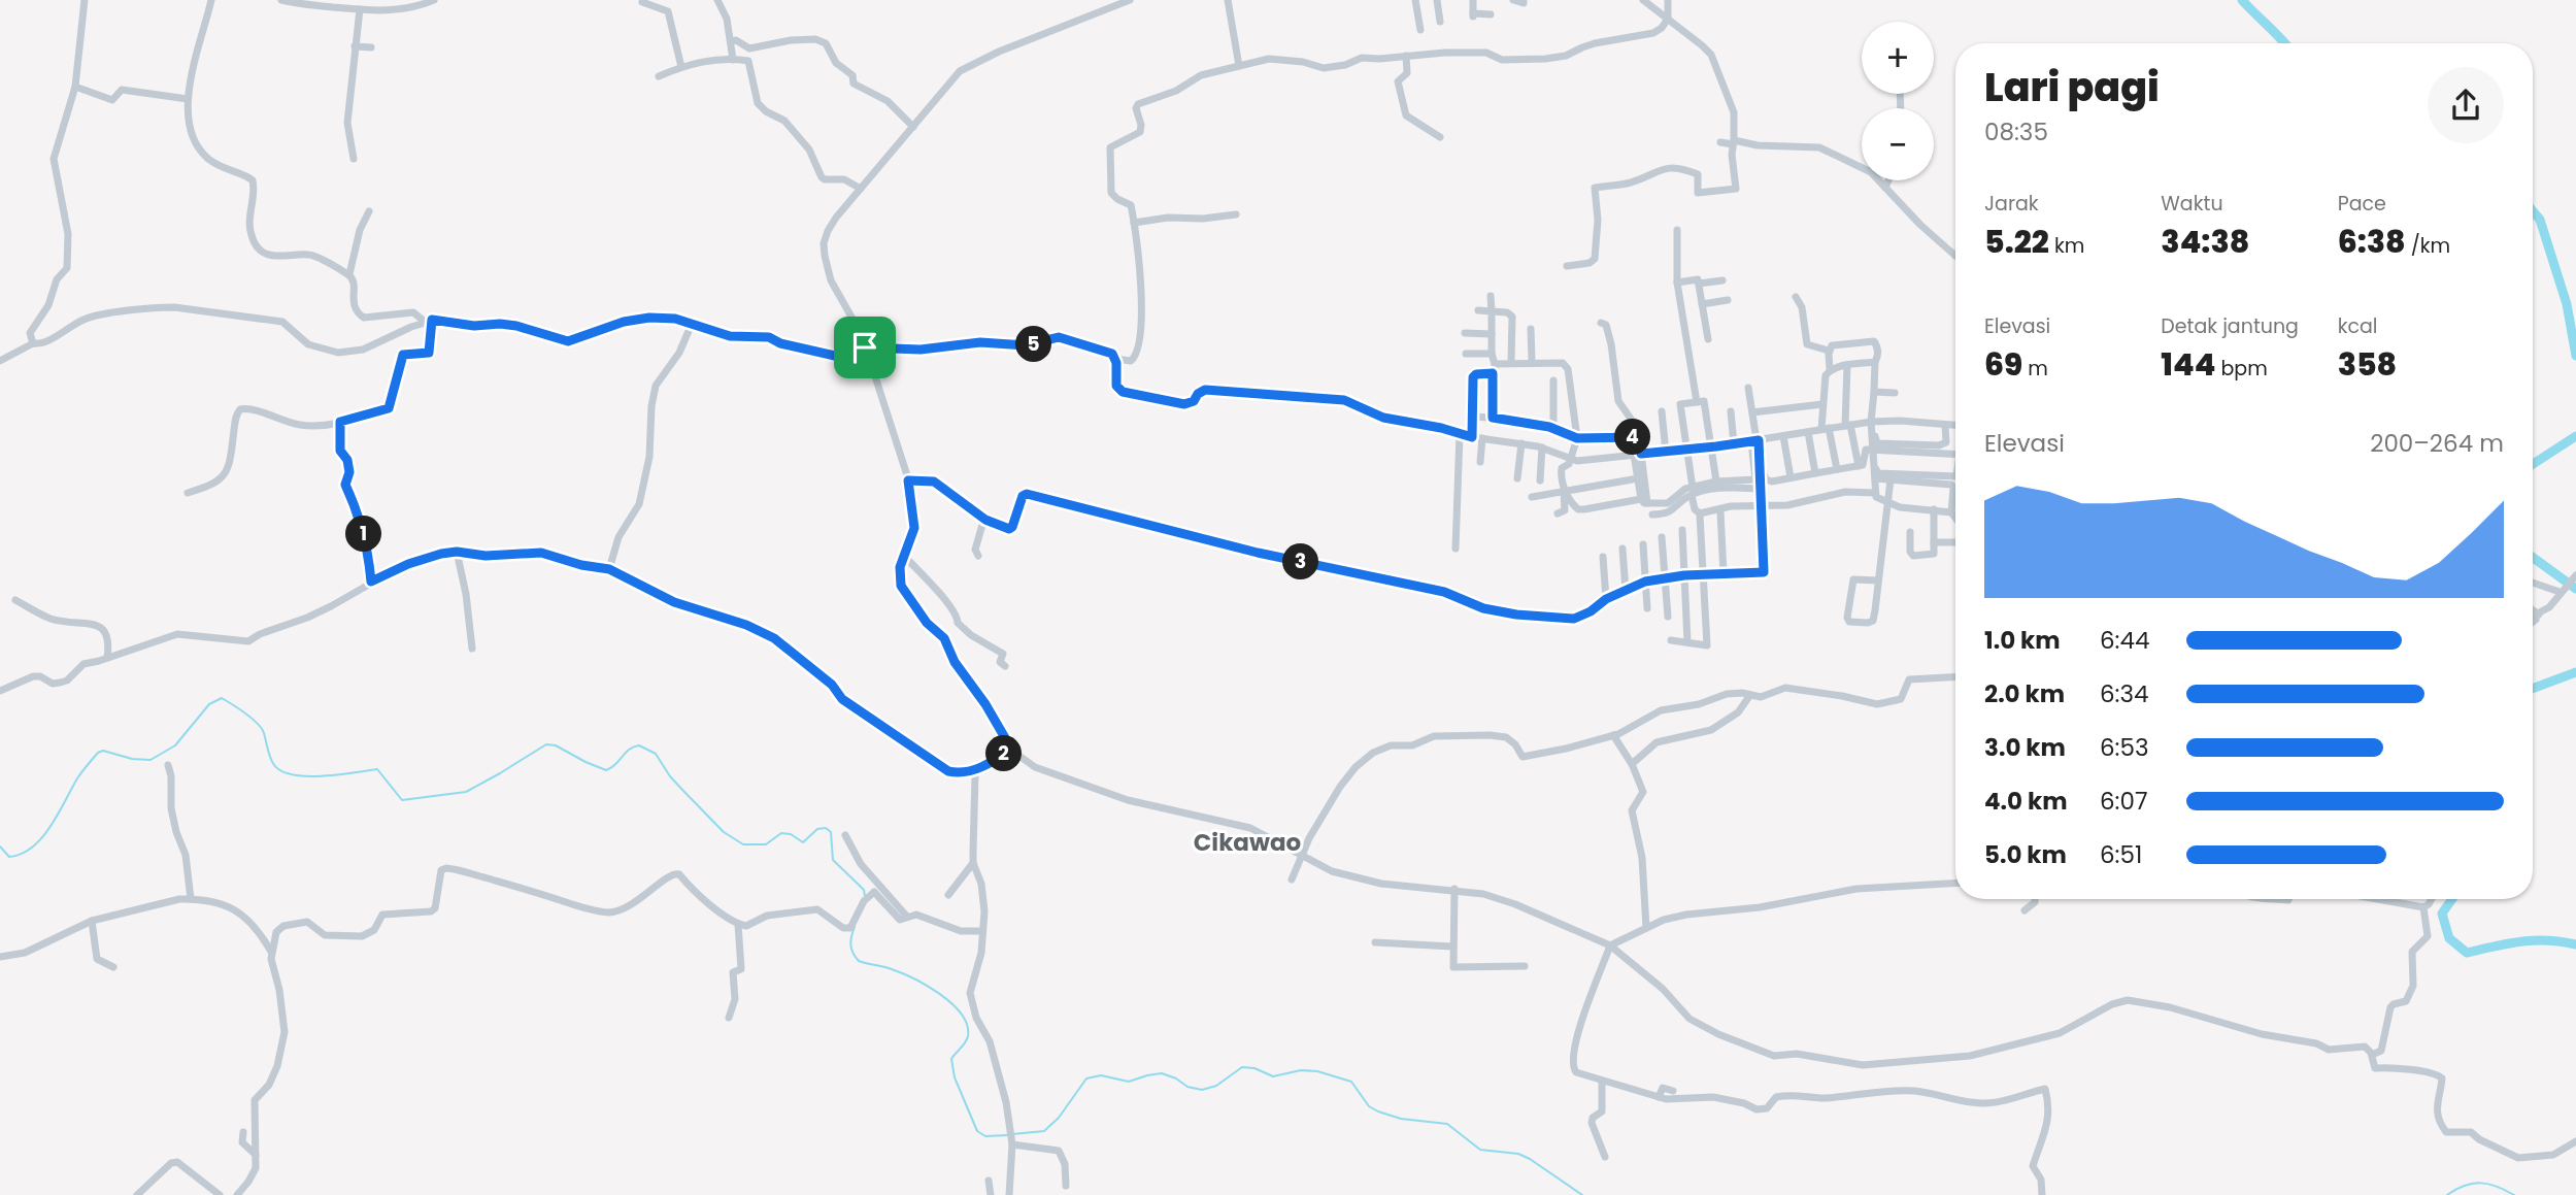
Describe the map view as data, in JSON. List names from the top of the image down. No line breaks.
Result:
{"districts":["Cikawao"],"page":{"map_buttons":["+","−"],"heading":["Lari pagi","08:35"],"stats":[["Jarak","5.22 km"],["Waktu","34:38"],["Pace","6:38 /km"],["Elevasi","69 m"],["Detak jantung","144 bpm"],["kcal","358"]],"pins":["5","4","1","3","2"],"chart":["Elevasi","200–264 m"],"list":[{"name":"1.0 km","note":"6:44"},{"name":"2.0 km","note":"6:34"},{"name":"3.0 km","note":"6:53"},{"name":"4.0 km","note":"6:07"},{"name":"5.0 km","note":"6:51"}]}}
